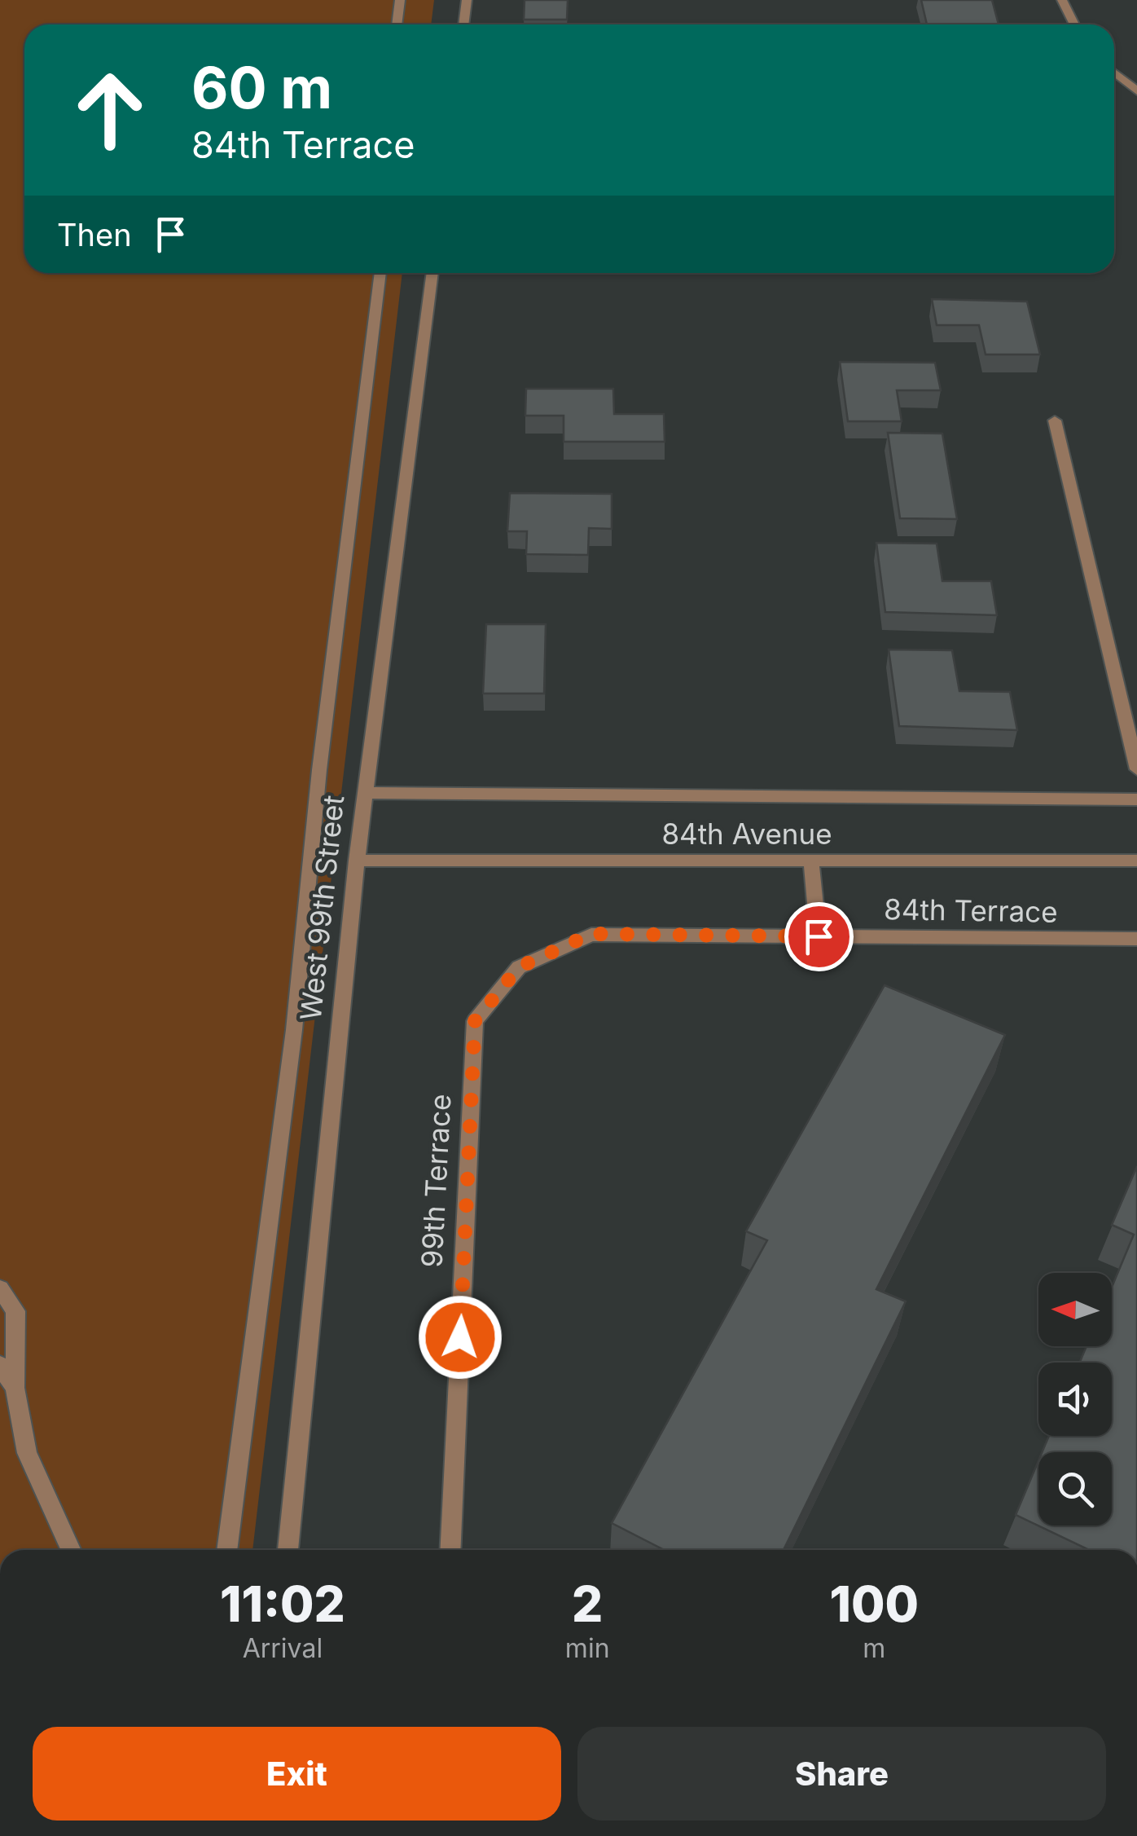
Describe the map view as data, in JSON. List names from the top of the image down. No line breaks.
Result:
{"streets":{"street":["84th Avenue","West 99th Street","84th Terrace","99th Terrace"]},"crossings":[["84th Avenue","West 99th Street"],["84th Terrace","99th Terrace"]],"north":"left","page":{"turn":["60 m","84th Terrace"],"then":"Then","eta":["11:02","Arrival","2","min","100","m"],"buttons":["Exit","Share"]}}
